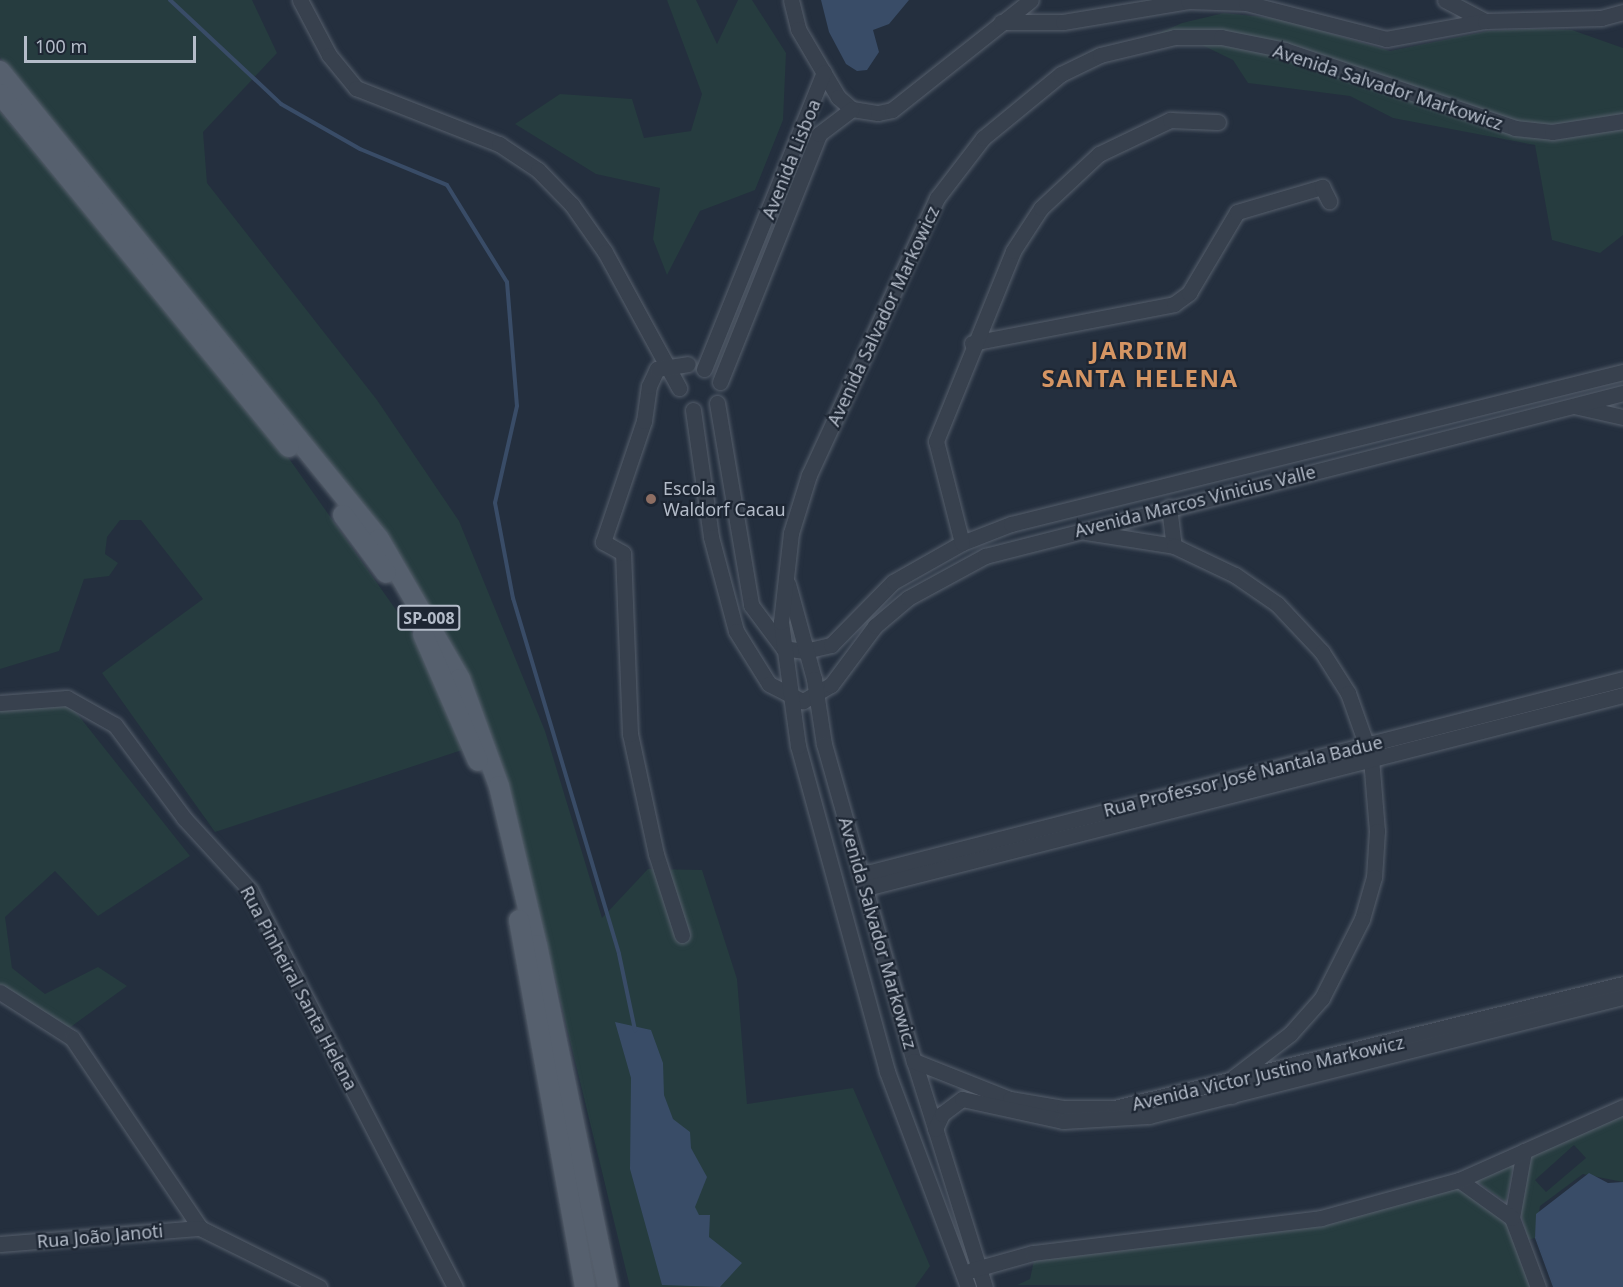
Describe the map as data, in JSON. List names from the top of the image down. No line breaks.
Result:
{"streets":{"main road":["SP-008"],"street":["Avenida Salvador Markowicz","Avenida Lisboa","Avenida Marcos Vinicius Valle","Rua Professor José Nantala Badue","Rua Pinheiral Santa Helena","Avenida Victor Justino Markowicz","Rua João Janoti"]},"crossings":[["Avenida Salvador Markowicz","Avenida Marcos Vinicius Valle"],["Avenida Salvador Markowicz","Rua Professor José Nantala Badue"],["Avenida Salvador Markowicz","Avenida Victor Justino Markowicz"]],"districts":["JARDIM SANTA HELENA"],"places":["Escola Waldorf Cacau"],"scale_bar":"100 m"}
